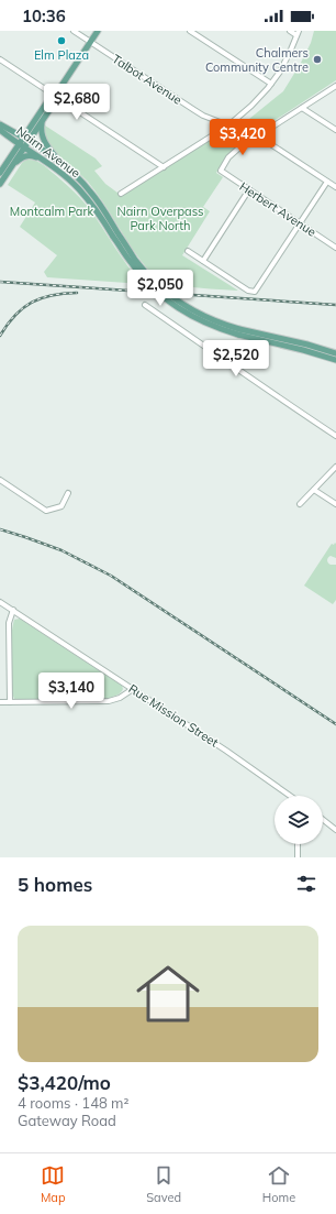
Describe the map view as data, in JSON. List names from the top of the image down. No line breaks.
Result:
{"streets":{"main road":["Nairn Avenue"],"street":["Talbot Avenue","Herbert Avenue","Rue Mission Street"]},"crossings":[["Talbot Avenue","Herbert Avenue"]],"parks":["Montcalm Park","Nairn Overpass Park North"],"places":["Elm Plaza","Chalmers Community Centre"],"page":{"status":"10:36","price":["$2,680","$3,420","$2,050","$2,520","$3,140"],"heading":"5 homes","list":[{"name":"$3,420/mo","note":"4 rooms · 148 m² · Gateway Road"}],"tabs":["Map","Saved","Home"]}}
